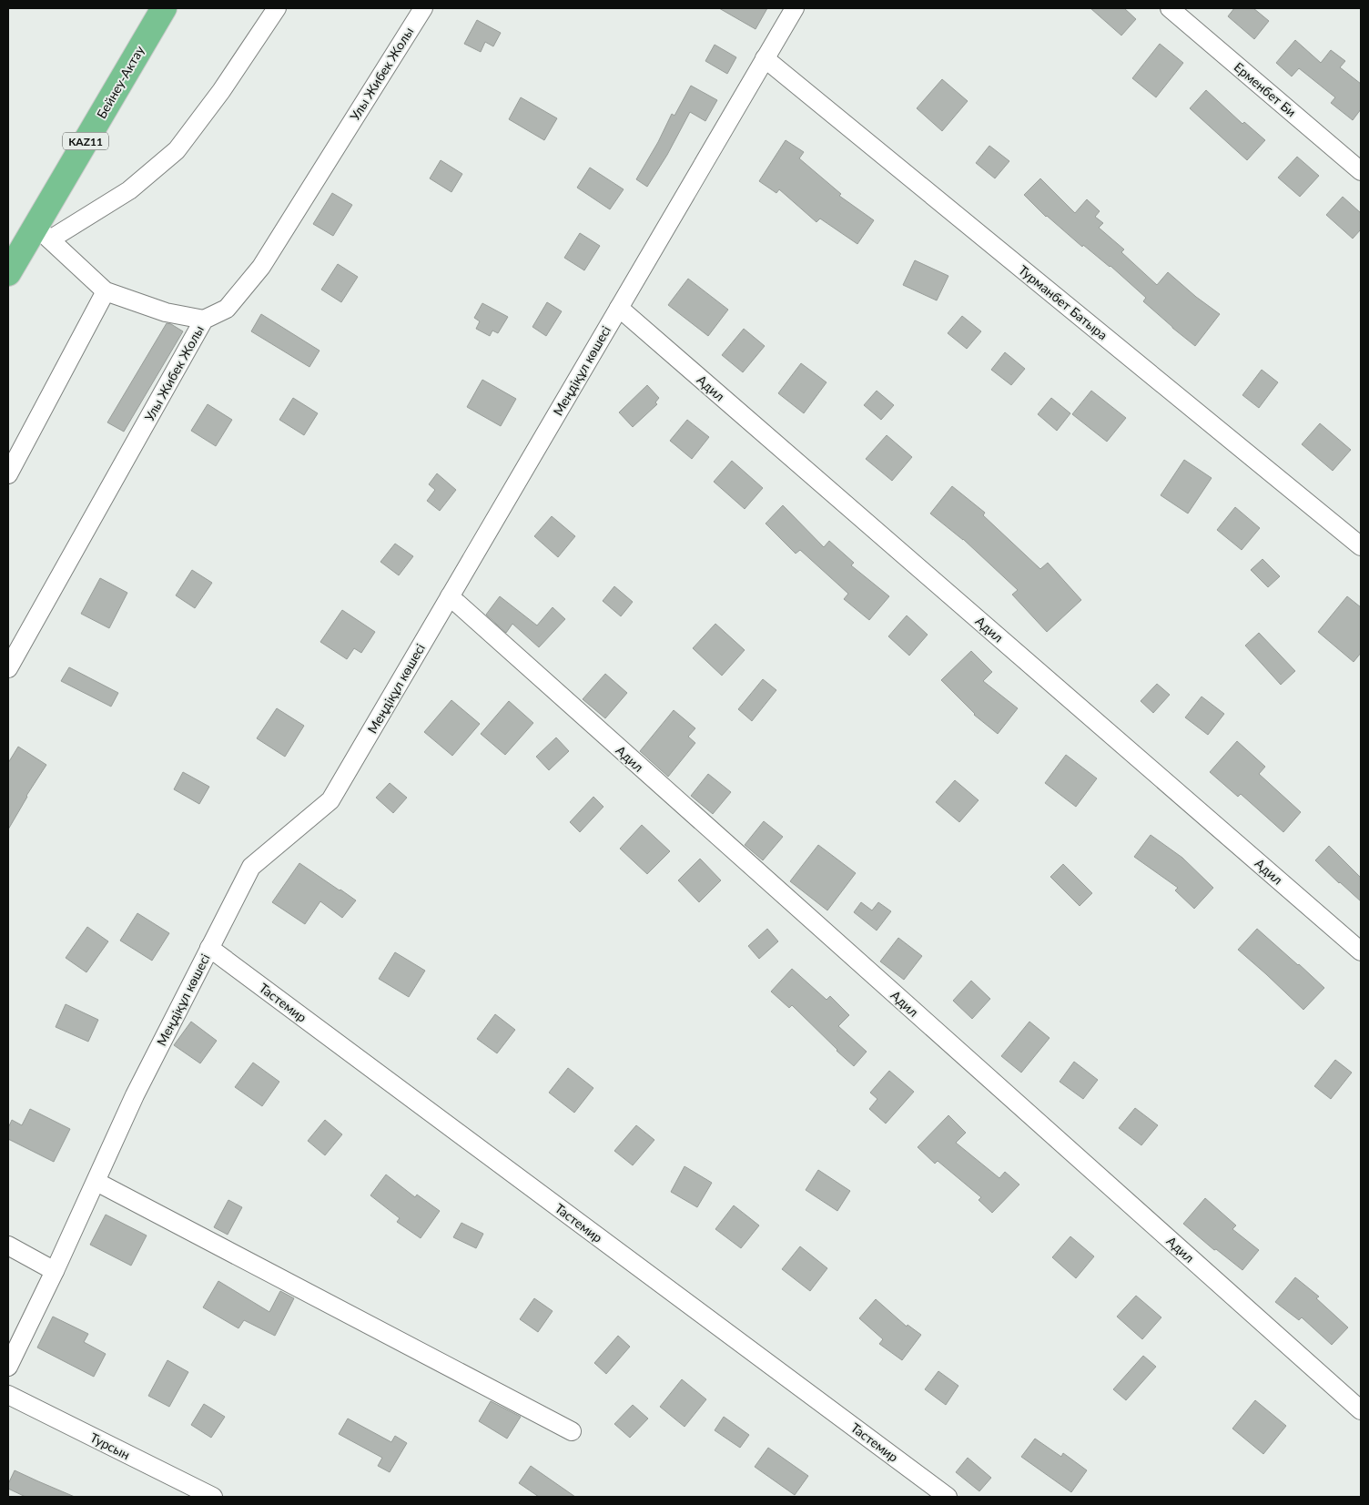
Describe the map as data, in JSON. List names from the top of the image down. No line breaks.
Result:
{"streets":{"highway":["Бейнеу-Актау","KAZ11"],"street":["Улы Жибек Жолы","Ерменбет Би","Турманбет Батыра","Меңдіқұл көшесі","Адил","Тастемир","Турсын"]},"crossings":[["Турманбет Батыра","Меңдіқұл көшесі"],["Меңдіқұл көшесі","Адил"],["Меңдіқұл көшесі","Тастемир"]]}
